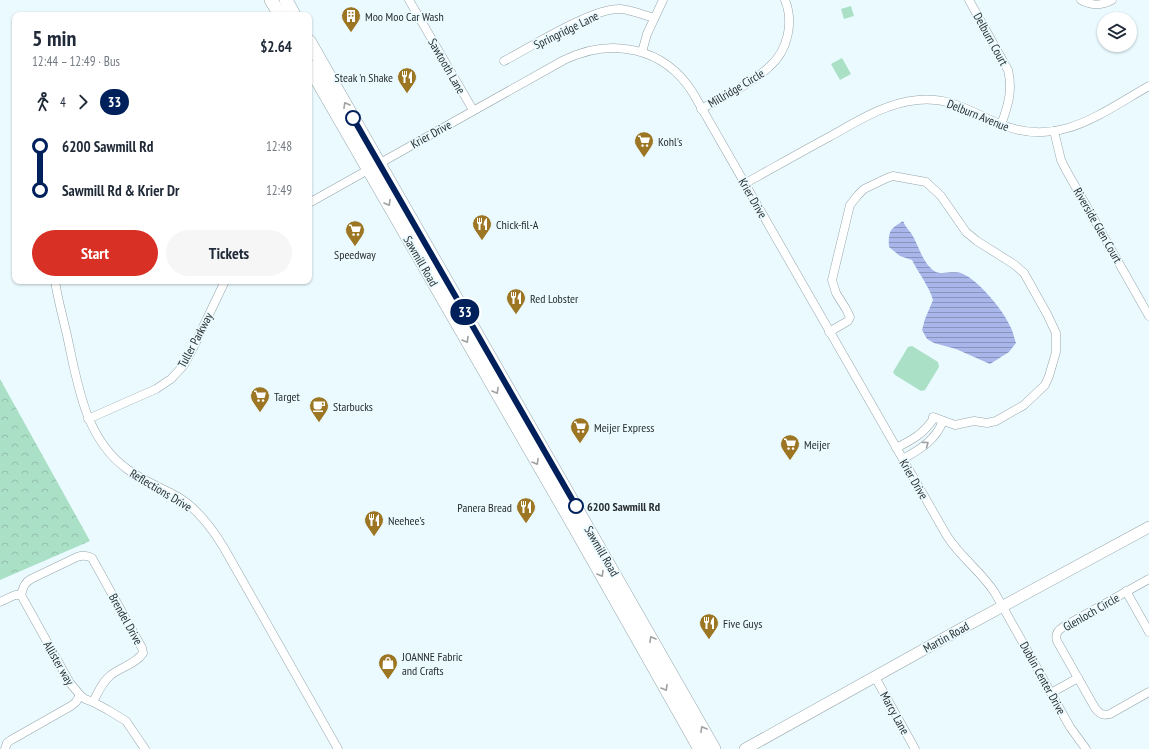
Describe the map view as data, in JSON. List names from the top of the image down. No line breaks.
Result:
{"streets":{"main road":["Sawmill Road"],"street":["Springridge Lane","Delburn Court","Sawtooth Lane","Millridge Circle","Delburn Avenue","Krier Drive","Riverside Glen Court","Tuller Parkway","Reflections Drive","Glenloch Circle","Brendel Drive","Martin Road","Allister way","Dublin Center Drive","Marcy Lane"]},"crossings":[["Delburn Court","Delburn Avenue"],["Sawtooth Lane","Krier Drive"],["Millridge Circle","Krier Drive"],["Delburn Avenue","Krier Drive"],["Delburn Avenue","Riverside Glen Court"],["Krier Drive","Sawmill Road"],["Krier Drive","Martin Road"],["Krier Drive","Dublin Center Drive"],["Tuller Parkway","Reflections Drive"],["Brendel Drive","Allister way"],["Martin Road","Dublin Center Drive"],["Martin Road","Marcy Lane"]],"places":{"building":["Moo Moo Car Wash"],"restaurant":["Steak 'n Shake","Chick-fil-A","Red Lobster","Panera Bread","Neehee's","Five Guys"],"supermarket":["Kohl's","Speedway","Target","Meijer Express","Meijer"],"cafe":["Starbucks"],"other":["6200 Sawmill Rd"],"shop":["JOANNE Fabric and Crafts"]},"lines":["bus line 33"],"page":{"on_map":"33","heading":["5 min","12:44 – 12:49 · Bus","$2.64"],"legs":["4","33"],"list":[{"name":"6200 Sawmill Rd","value":"12:48"},{"name":"Sawmill Rd & Krier Dr","value":"12:49"}],"buttons":["Start","Tickets"]}}
